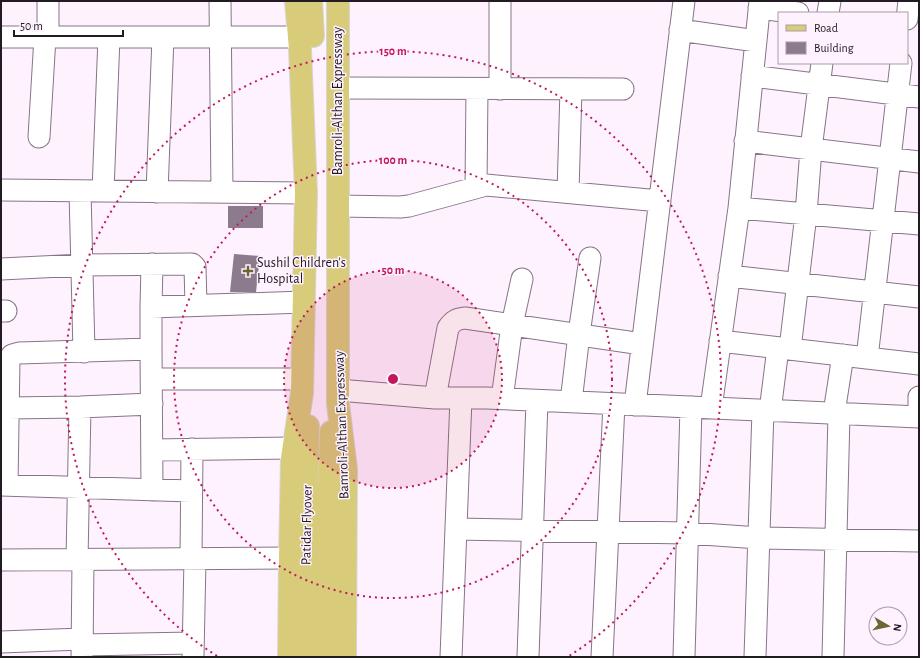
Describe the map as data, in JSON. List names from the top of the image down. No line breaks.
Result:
{"streets":{"main road":["Bamroli-Althan Expressway","Patidar Flyover"]},"crossings":[["Bamroli-Althan Expressway","Patidar Flyover"]],"places":{"health":["Sushil Children's Hospital"]},"legend":["Road","Building"],"scale_bar":"50 m","north":"right","rings":["150 m","100 m","50 m"]}
